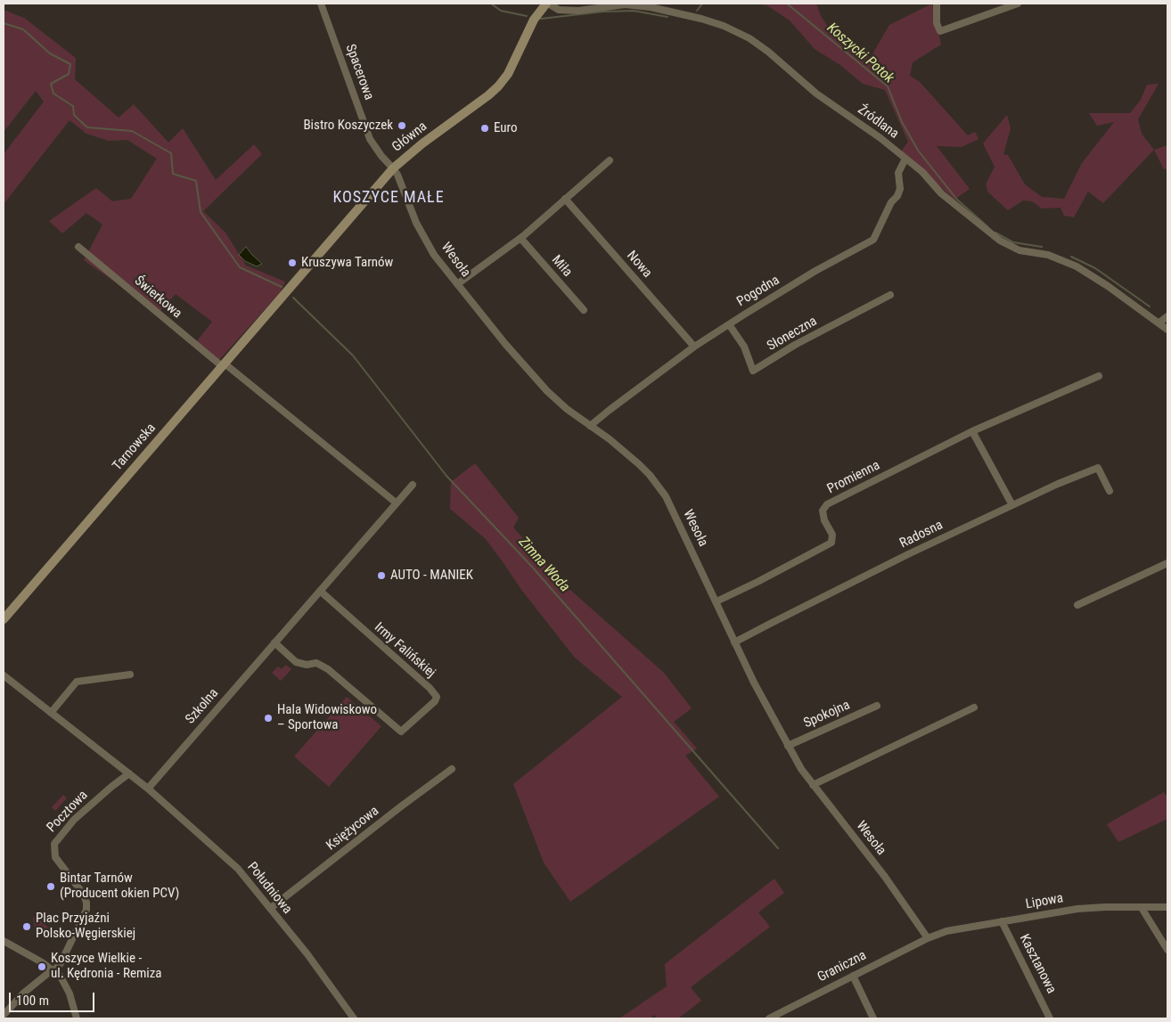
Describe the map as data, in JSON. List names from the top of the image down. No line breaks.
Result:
{"streets":{"street":["Spacerowa","Źródlana","Główna","Wesoła","Nowa","Miła","Pogodna","Świerkowa","Słoneczna","Tarnowska","Promienna","Radosna","Irmy Falińskiej","Szkolna","Spokojna","Pocztowa","Księżycowa","Południowa","Lipowa","Kasztanowa","Graniczna"]},"crossings":[["Spacerowa","Główna"],["Spacerowa","Wesoła"],["Źródlana","Główna"],["Źródlana","Pogodna"],["Główna","Wesoła"],["Główna","Tarnowska"],["Wesoła","Pogodna"],["Wesoła","Promienna"],["Wesoła","Radosna"],["Wesoła","Spokojna"],["Wesoła","Lipowa"],["Wesoła","Graniczna"],["Nowa","Pogodna"],["Pogodna","Słoneczna"],["Świerkowa","Tarnowska"],["Irmy Falińskiej","Szkolna"],["Szkolna","Południowa"],["Księżycowa","Południowa"],["Lipowa","Kasztanowa"],["Lipowa","Graniczna"]],"districts":["KOSZYCE MAŁE"],"water":["Koszycki Potok","Zimna Woda"],"places":["Bistro Koszyczek","Euro","Kruszywa Tarnów","AUTO - MANIEK","Hala Widowiskowo – Sportowa","Bintar Tarnów (Producent okien PCV)","Plac Przyjaźni Polsko-Węgierskiej","Koszyce Wielkie - ul. Kędronia - Remiza"],"scale_bar":"100 m"}
